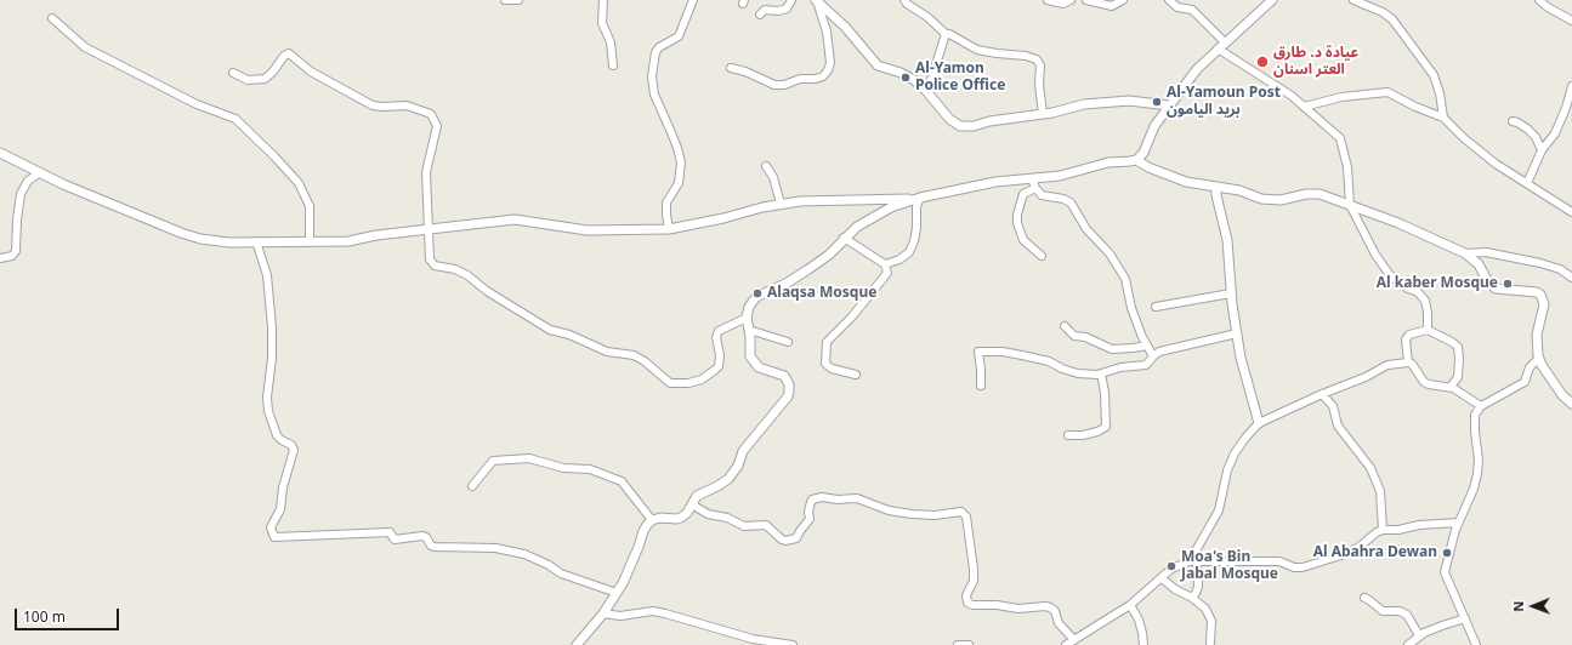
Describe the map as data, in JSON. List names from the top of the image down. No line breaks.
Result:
{"places":["عيادة د. طارق العتر اسنان","Al-Yamon Police Office","Al-Yamoun Post بريد اليامون","Al kaber Mosque","Alaqsa Mosque","Al Abahra Dewan","Moa's Bin Jabal Mosque"],"scale_bar":"100 m","north":"left"}
